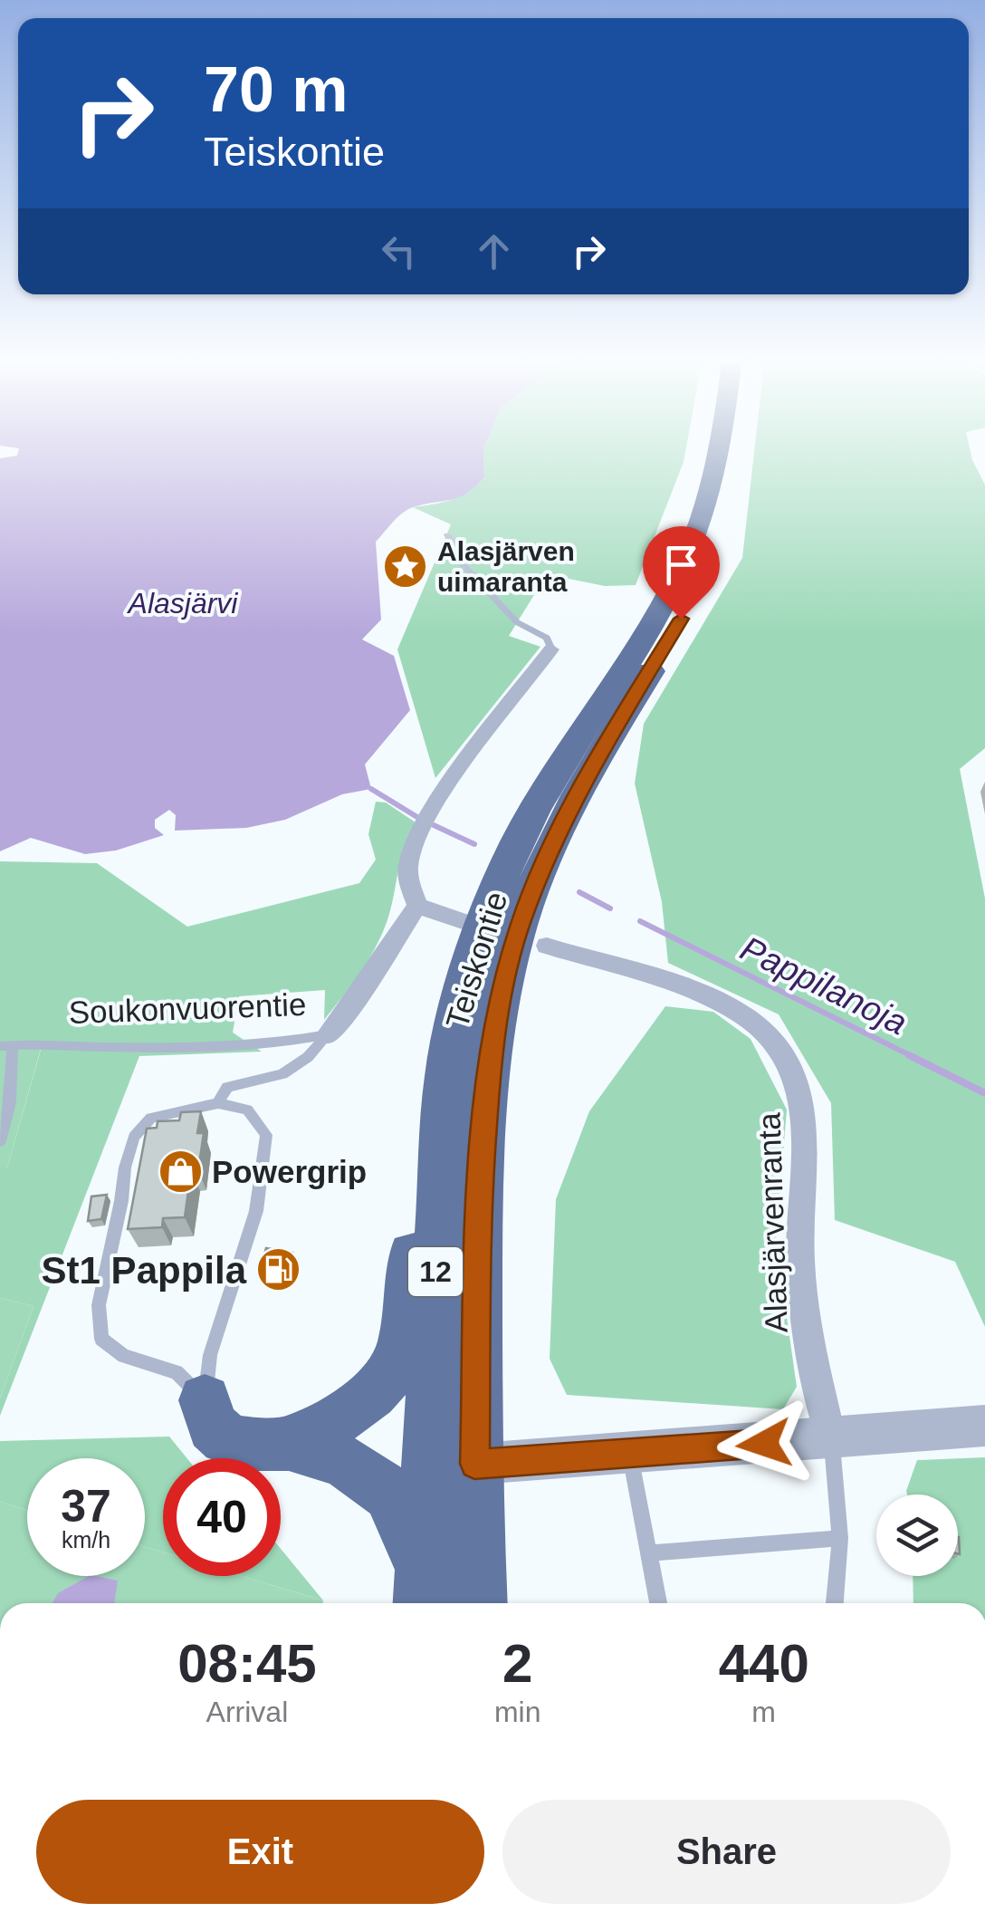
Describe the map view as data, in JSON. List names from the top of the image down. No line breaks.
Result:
{"streets":{"highway":["Teiskontie","12"],"street":["Soukonvuorentie","Alasjärvenranta"]},"water":["Alasjärvi","Pappilanoja"],"places":{"place":["Alasjärven uimaranta"],"shop":["Powergrip"],"fuel station":["St1 Pappila"]},"page":{"turn":["70 m","Teiskontie"],"speed":"37 km/h","limit":"40","eta":["08:45","Arrival","2","min","440","m"],"buttons":["Exit","Share"]}}
